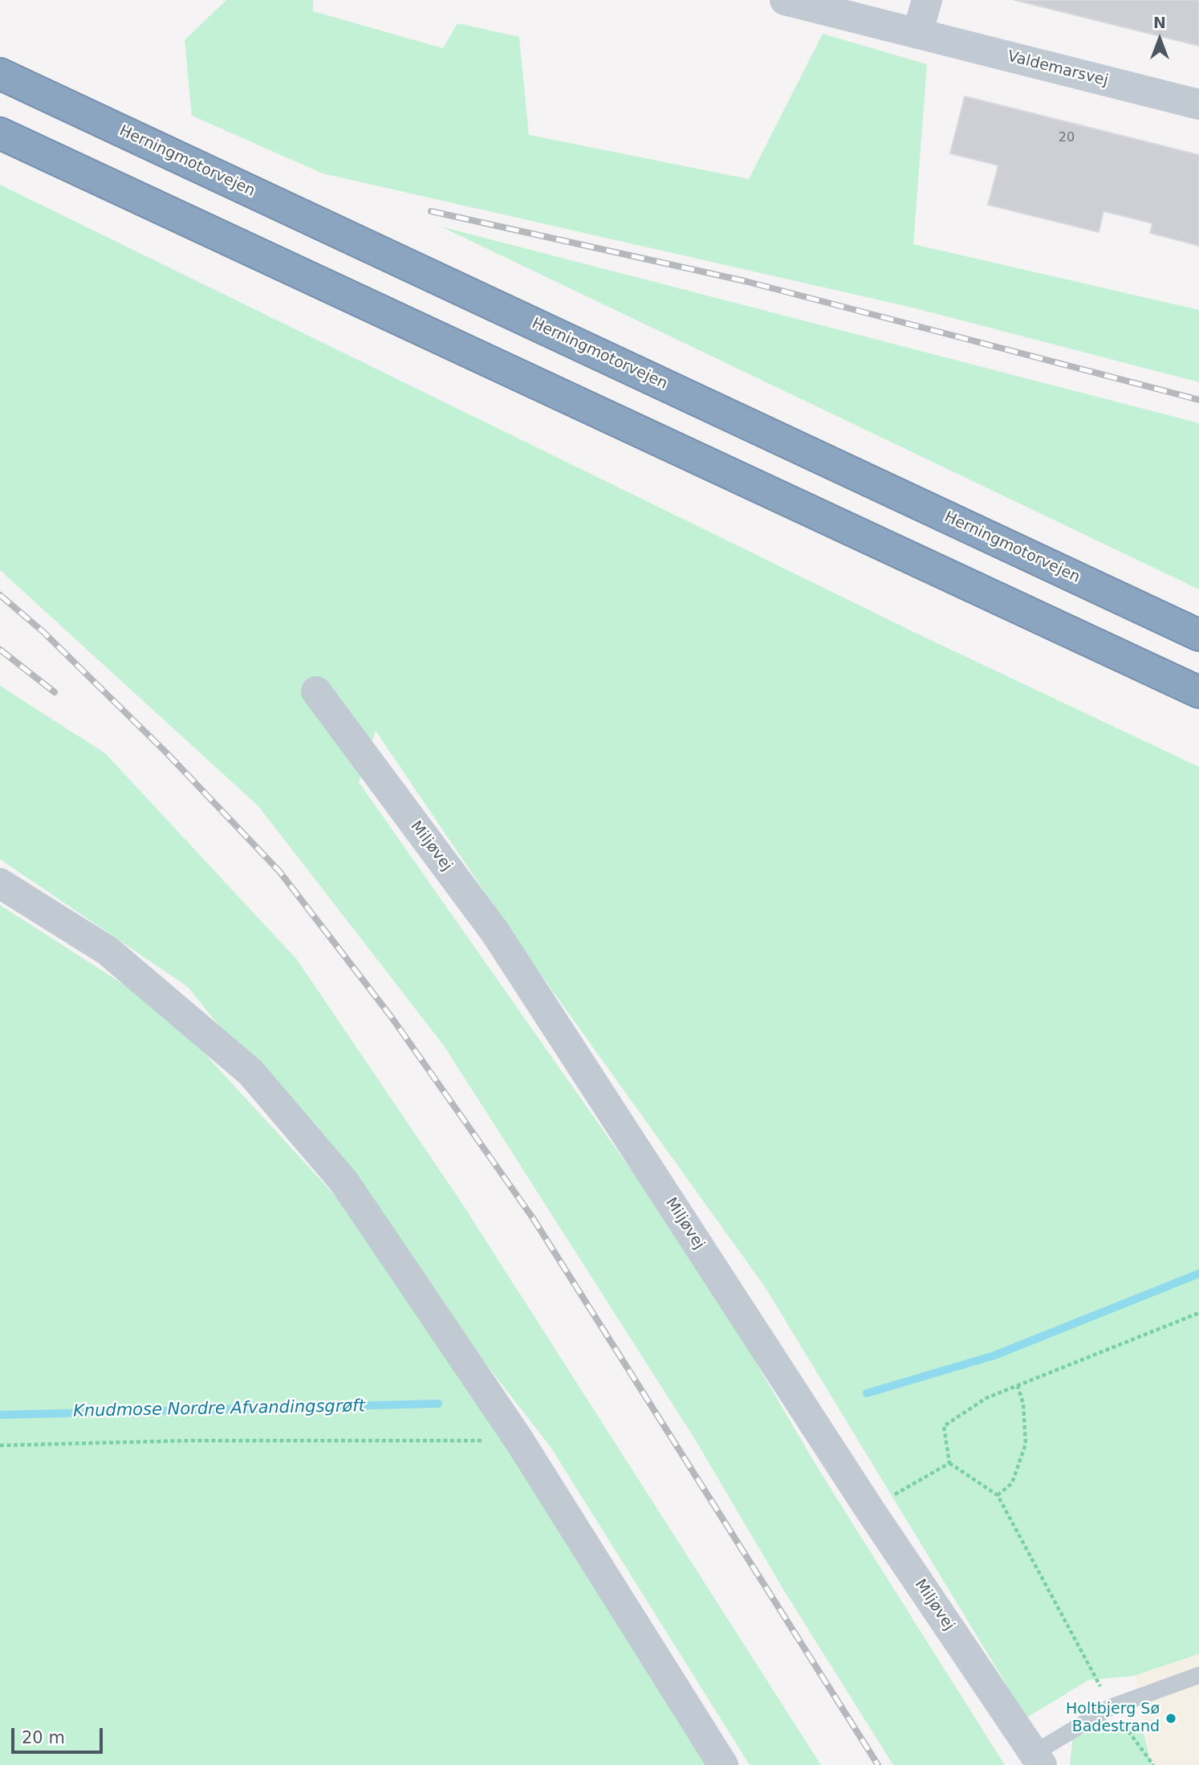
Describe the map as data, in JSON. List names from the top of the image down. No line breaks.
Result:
{"streets":{"highway":["Herningmotorvejen"],"street":["Valdemarsvej","Miljøvej"]},"water":["Knudmose Nordre Afvandingsgrøft"],"places":["Holtbjerg Sø Badestrand"],"house_numbers":["20"],"scale_bar":"20 m","north":"top"}
